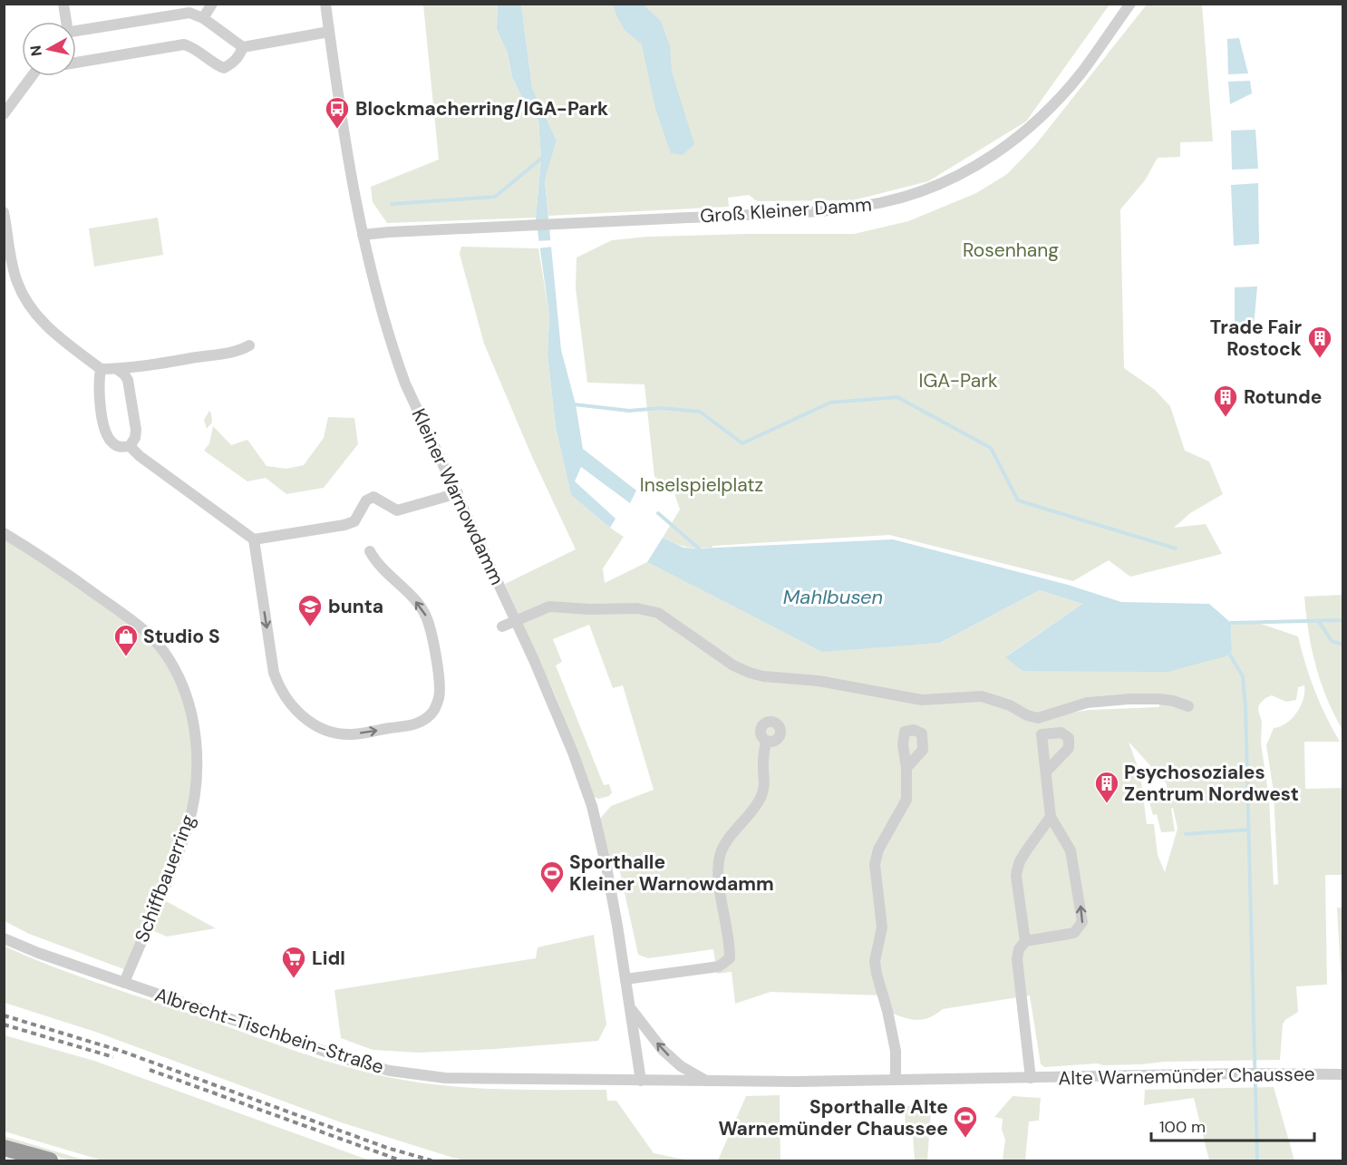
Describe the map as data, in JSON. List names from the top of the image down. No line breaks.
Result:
{"streets":{"street":["Groß Kleiner Damm","Kleiner Warnowdamm","Schiffbauerring","Albrecht-Tischbein-Straße","Alte Warnemünder Chaussee"]},"crossings":[["Groß Kleiner Damm","Kleiner Warnowdamm"],["Kleiner Warnowdamm","Albrecht-Tischbein-Straße"],["Kleiner Warnowdamm","Alte Warnemünder Chaussee"],["Schiffbauerring","Albrecht-Tischbein-Straße"],["Albrecht-Tischbein-Straße","Alte Warnemünder Chaussee"]],"water":["Mahlbusen"],"parks":["Rosenhang","IGA-Park","Inselspielplatz"],"places":{"bus stop":["Blockmacherring/IGA-Park"],"building":["Trade Fair Rostock","Rotunde","Psychosoziales Zentrum Nordwest"],"school or university":["bunta"],"shop":["Studio S"],"sports":["Sporthalle Kleiner Warnowdamm","Sporthalle Alte Warnemünder Chaussee"],"supermarket":["Lidl"]},"scale_bar":"100 m","north":"left"}
